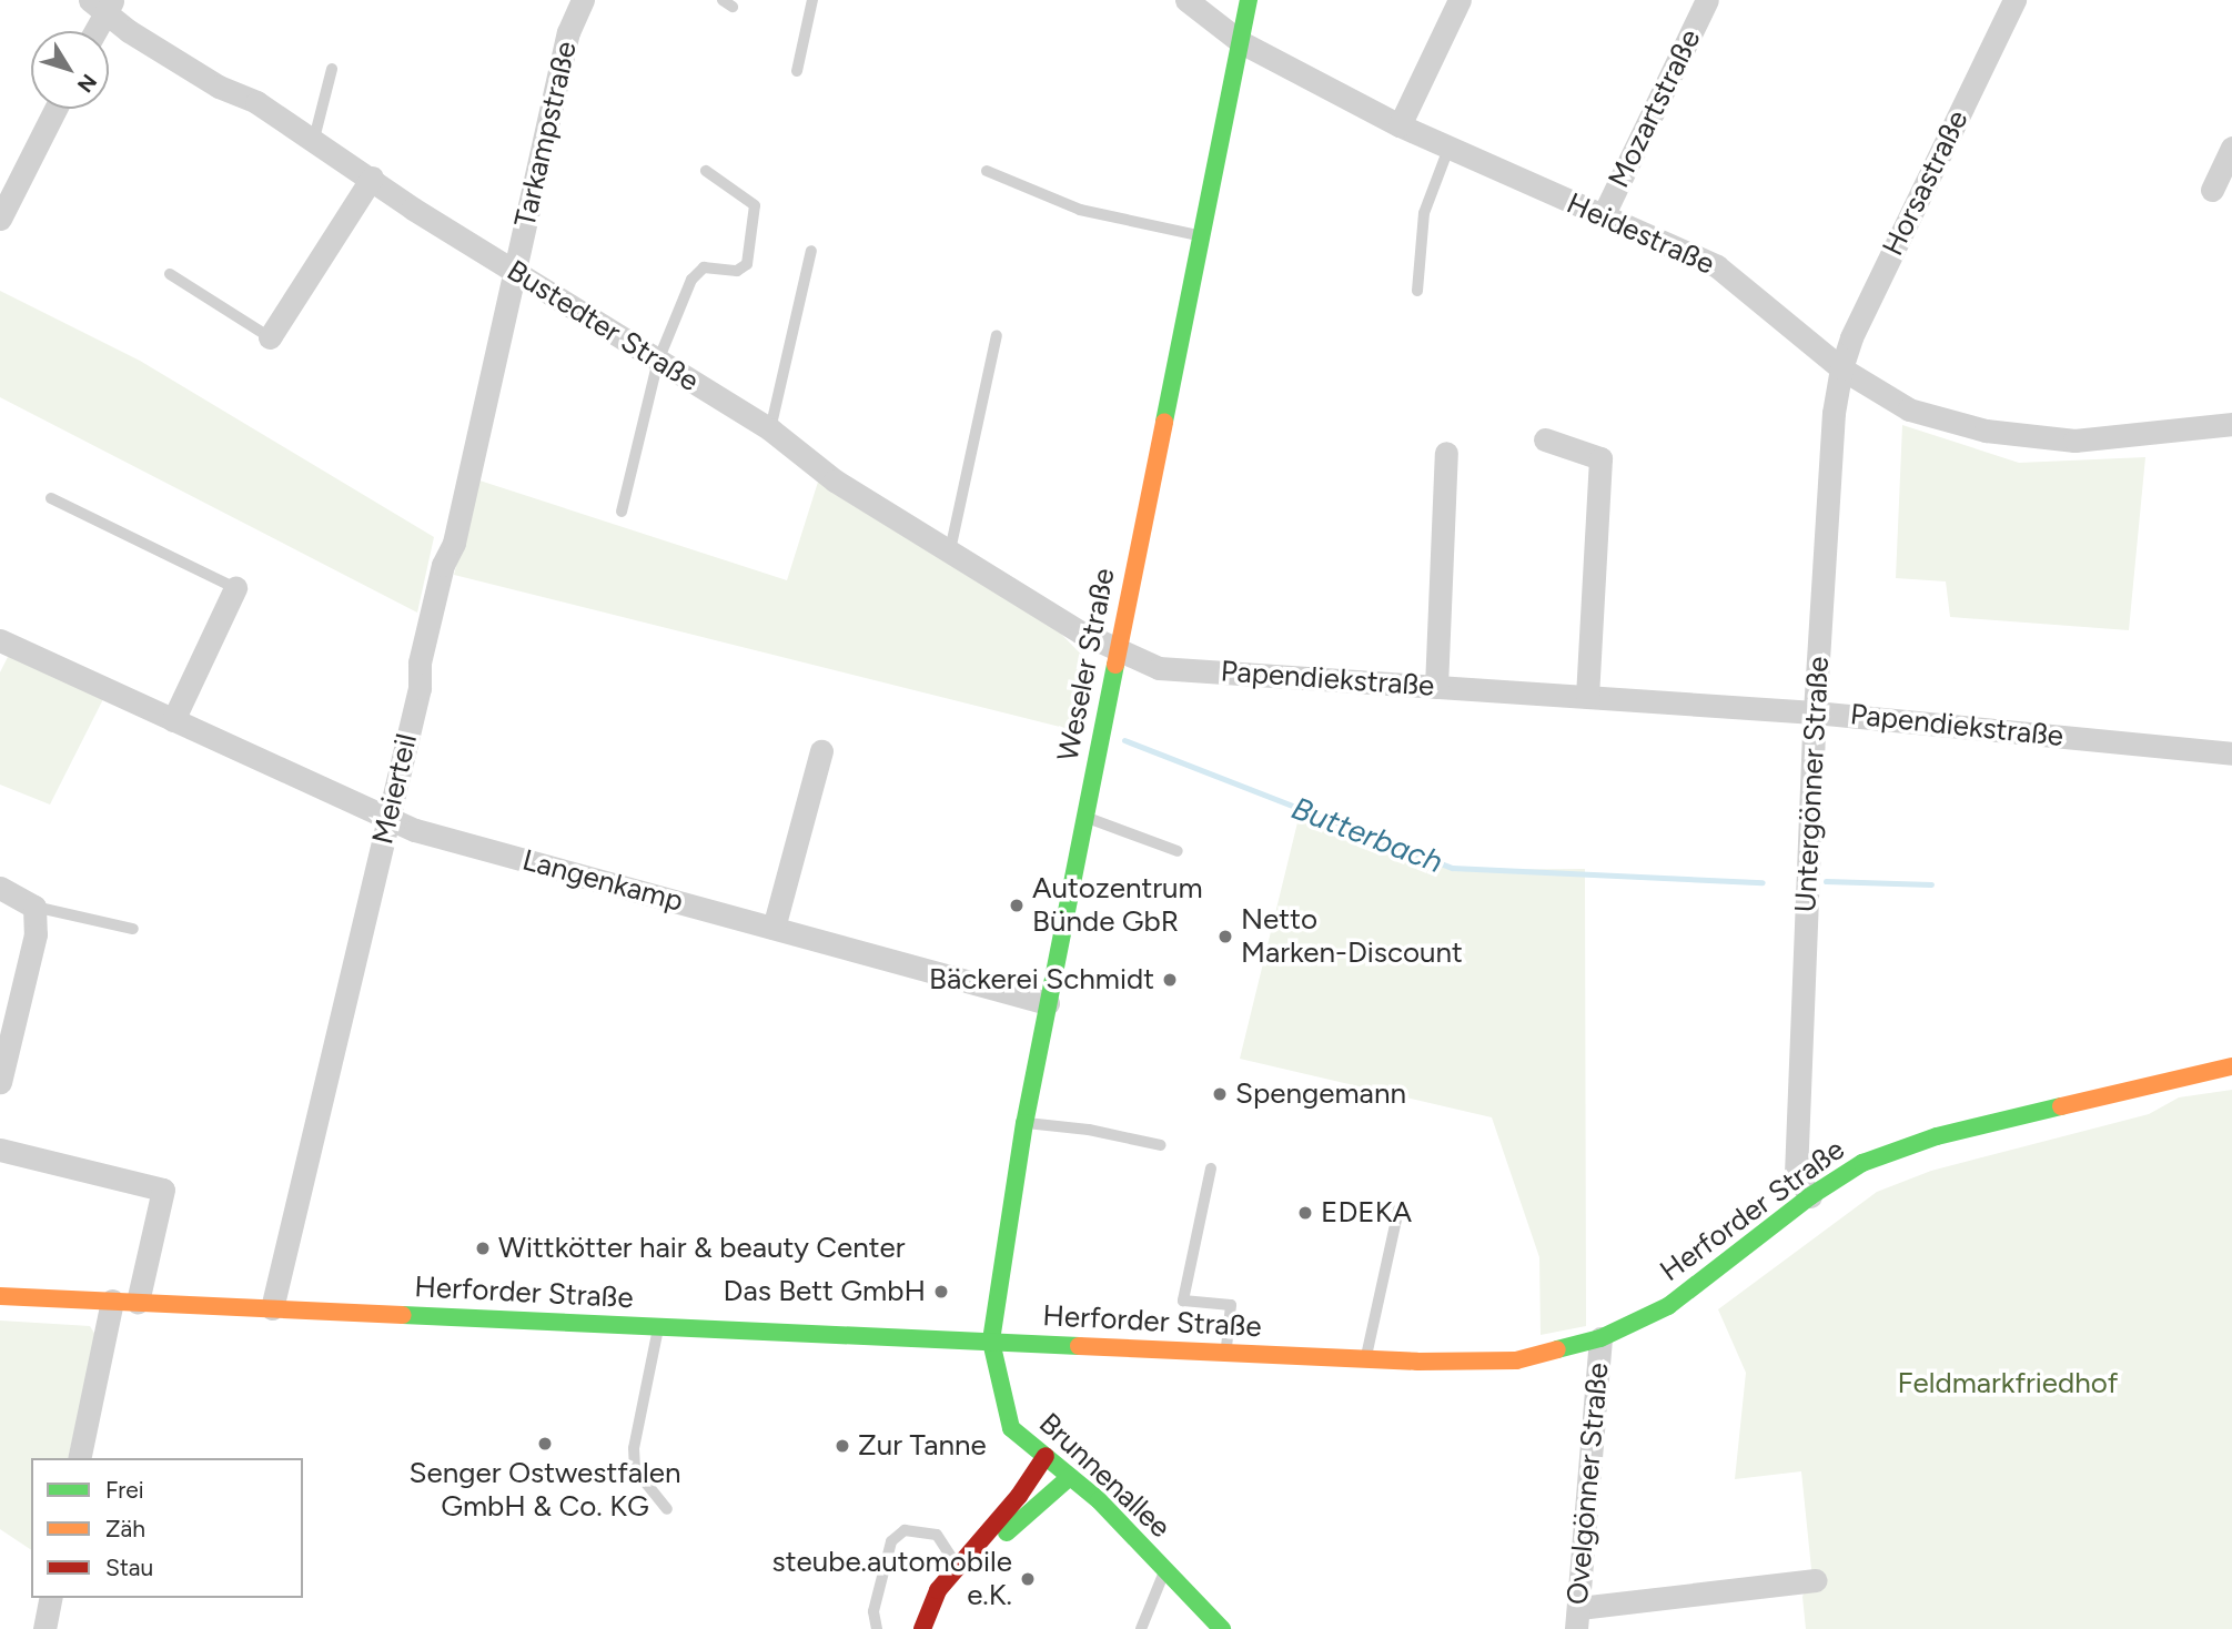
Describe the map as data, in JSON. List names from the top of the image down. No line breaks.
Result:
{"streets":{"main road":["Weseler Straße","Herforder Straße","Brunnenallee"],"street":["Mozartstraße","Tarkampstraße","Horsastraße","Heidestraße","Bustedter Straße","Papendiekstraße","Untergönner Straße","Meierteil","Langenkamp","Ovelgönner Straße"]},"crossings":[["Mozartstraße","Heidestraße"],["Tarkampstraße","Bustedter Straße"],["Tarkampstraße","Meierteil"],["Horsastraße","Heidestraße"],["Horsastraße","Untergönner Straße"],["Heidestraße","Weseler Straße"],["Heidestraße","Untergönner Straße"],["Bustedter Straße","Weseler Straße"],["Bustedter Straße","Papendiekstraße"],["Bustedter Straße","Meierteil"],["Weseler Straße","Papendiekstraße"],["Weseler Straße","Langenkamp"],["Weseler Straße","Herforder Straße"],["Weseler Straße","Brunnenallee"],["Papendiekstraße","Untergönner Straße"],["Untergönner Straße","Herforder Straße"],["Meierteil","Langenkamp"],["Meierteil","Herforder Straße"],["Herforder Straße","Brunnenallee"],["Herforder Straße","Ovelgönner Straße"]],"water":["Butterbach"],"parks":["Feldmarkfriedhof"],"places":["Autozentrum Bünde GbR","Netto Marken-Discount","Bäckerei Schmidt","Spengemann","EDEKA","Wittkötter hair & beauty Center","Das Bett GmbH","Senger Ostwestfalen GmbH & Co. KG","Zur Tanne","steube.automobile e.K."],"legend":["Frei","Zäh","Stau"],"north":"bottom right"}
